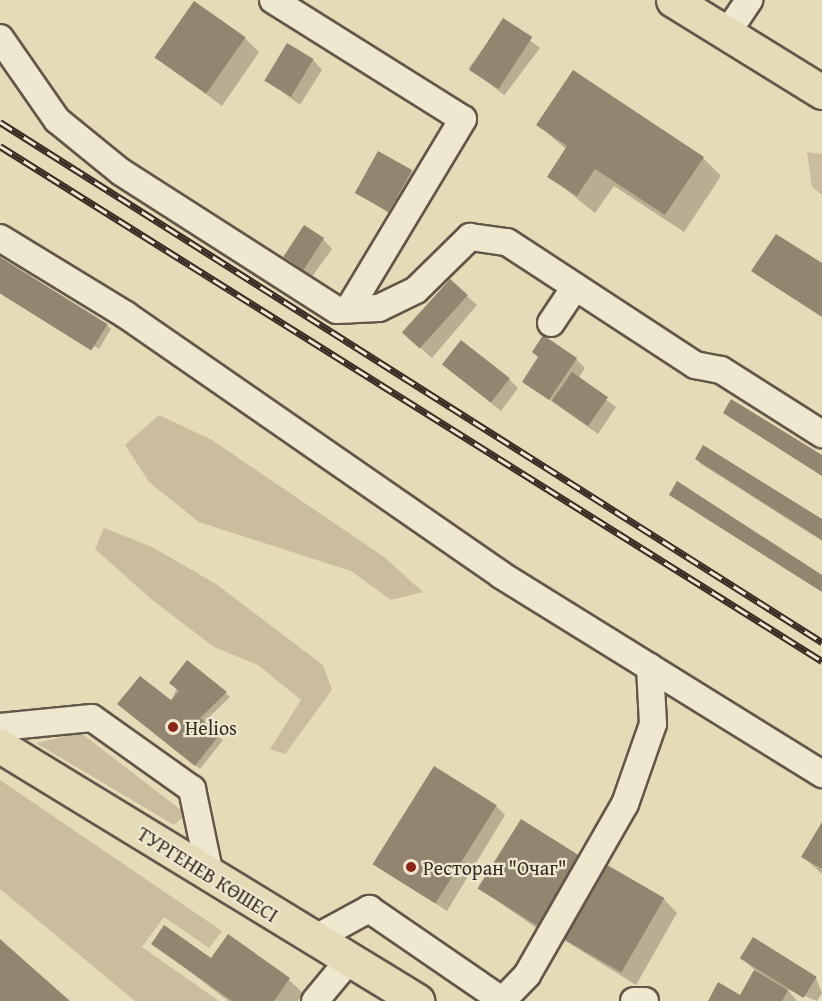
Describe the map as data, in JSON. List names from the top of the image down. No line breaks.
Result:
{"streets":{"main road":["ТУРГЕНЕВ КӨШЕСІ"]},"places":["Helios","Ресторан \"Очаг\""]}
